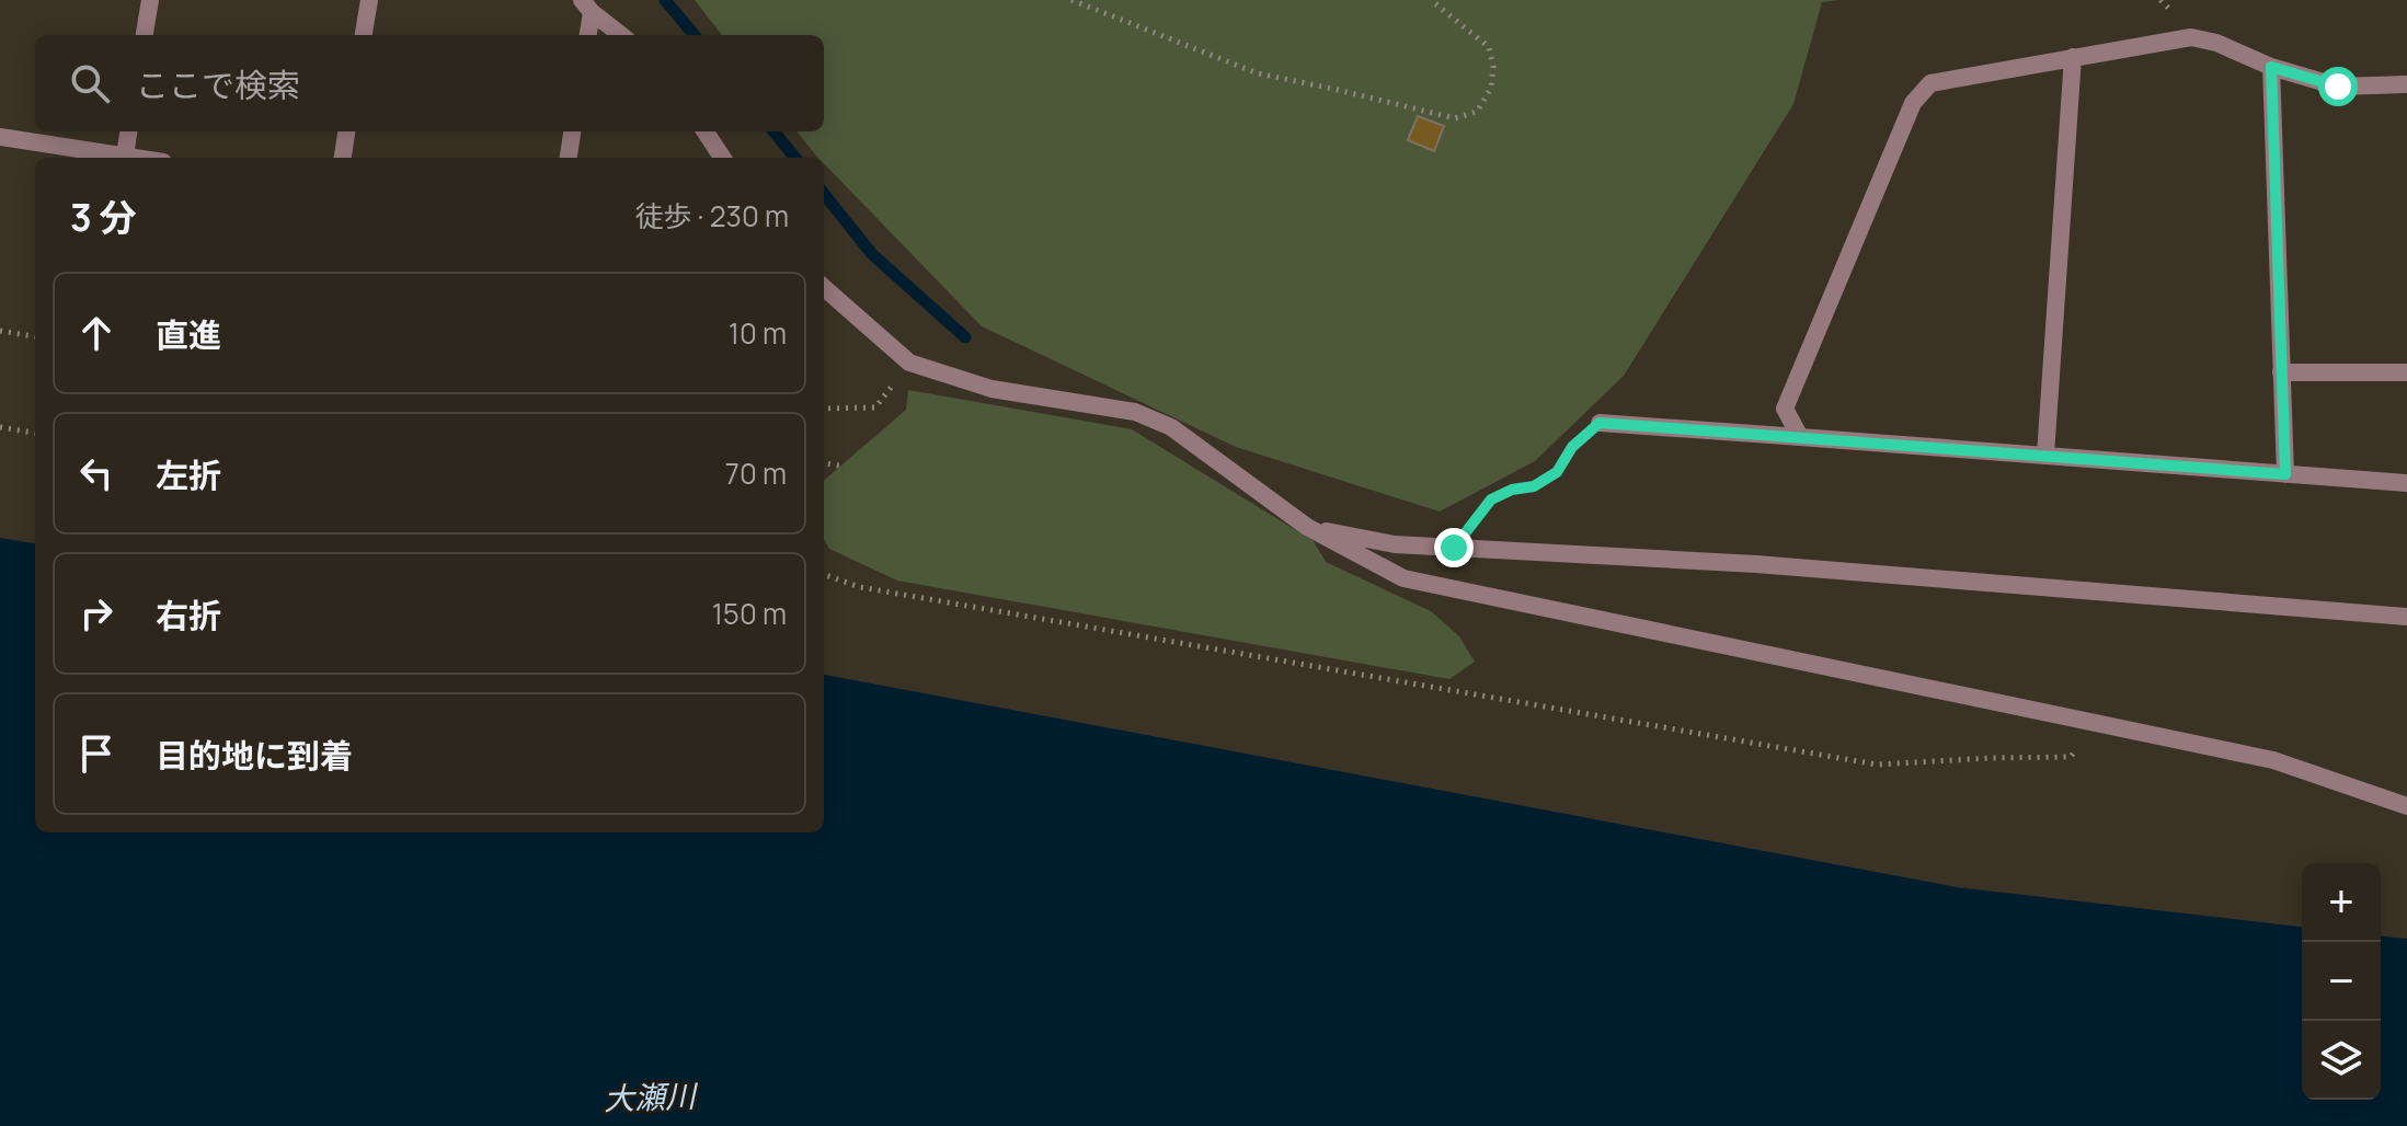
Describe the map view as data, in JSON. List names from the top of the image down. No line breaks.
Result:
{"water":["大瀬川"],"page":{"search":"ここで検索","heading":["3 分","徒歩 · 230 m"],"list":[["直進","10 m"],["左折","70 m"],["右折","150 m"],"目的地に到着"],"map_buttons":["+","−"]}}
